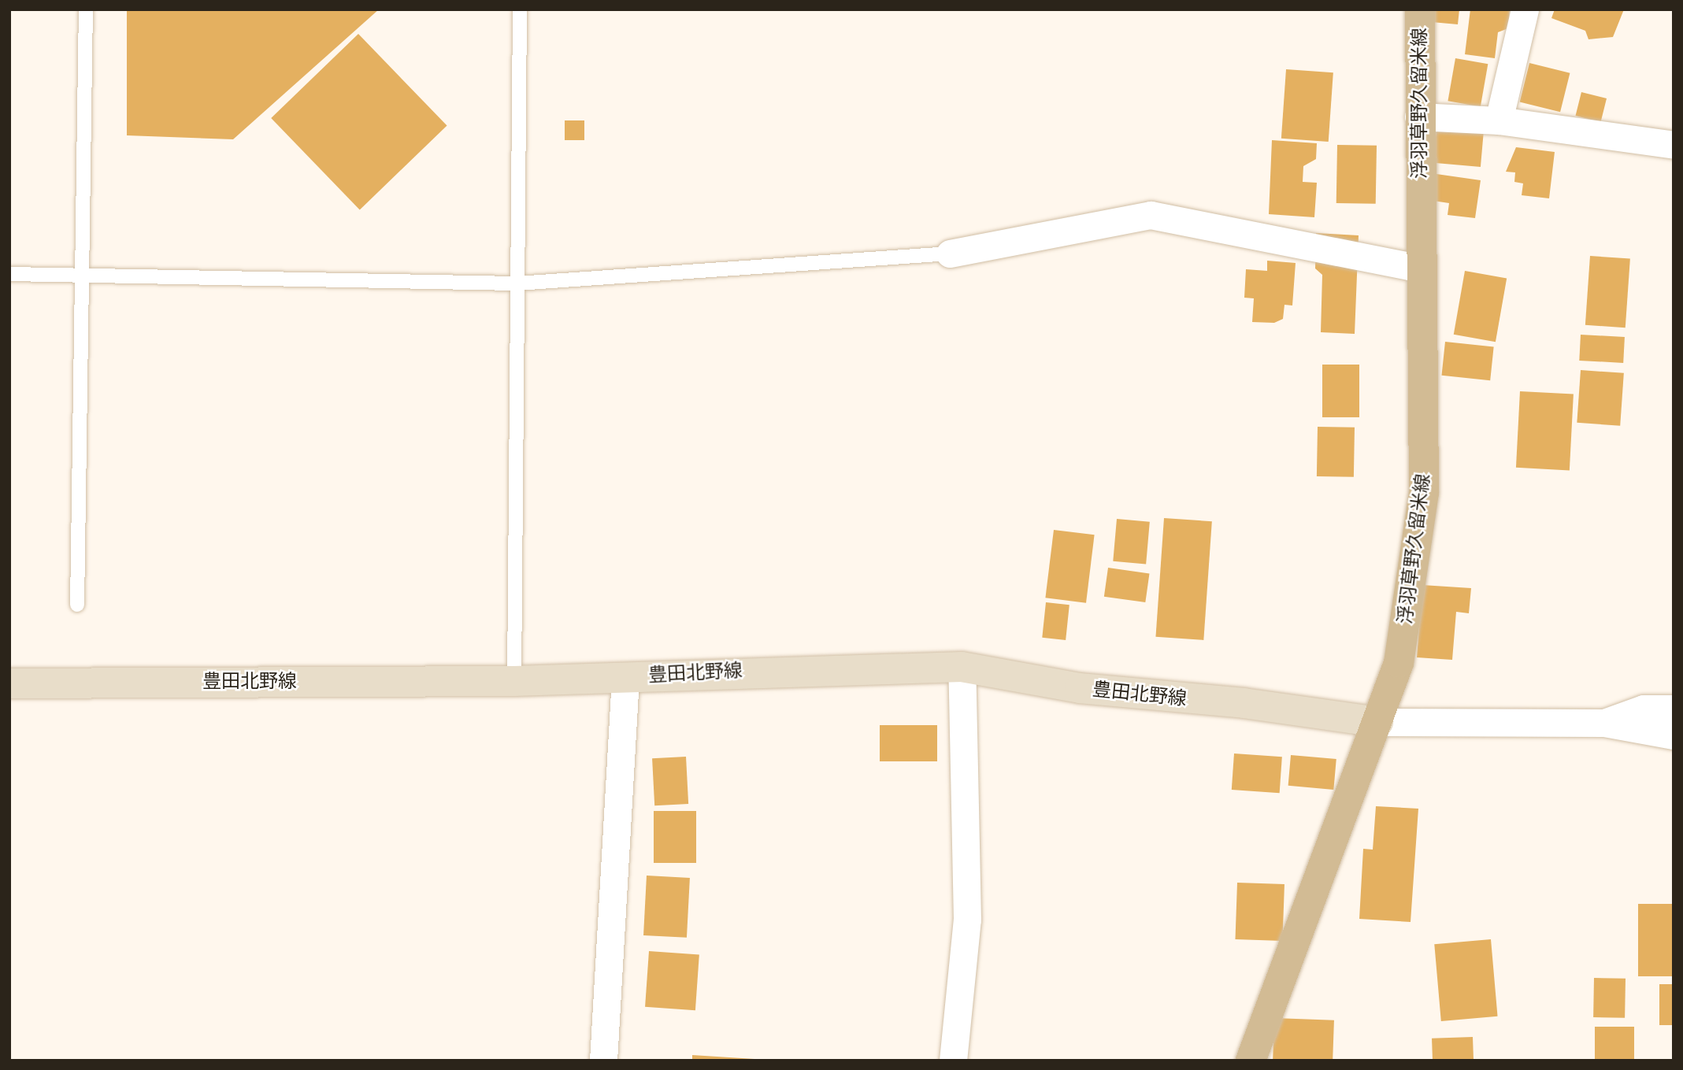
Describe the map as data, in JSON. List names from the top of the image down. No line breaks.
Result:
{"streets":{"main road":["浮羽草野久留米線","豊田北野線"]},"crossings":[["浮羽草野久留米線","豊田北野線"]]}
